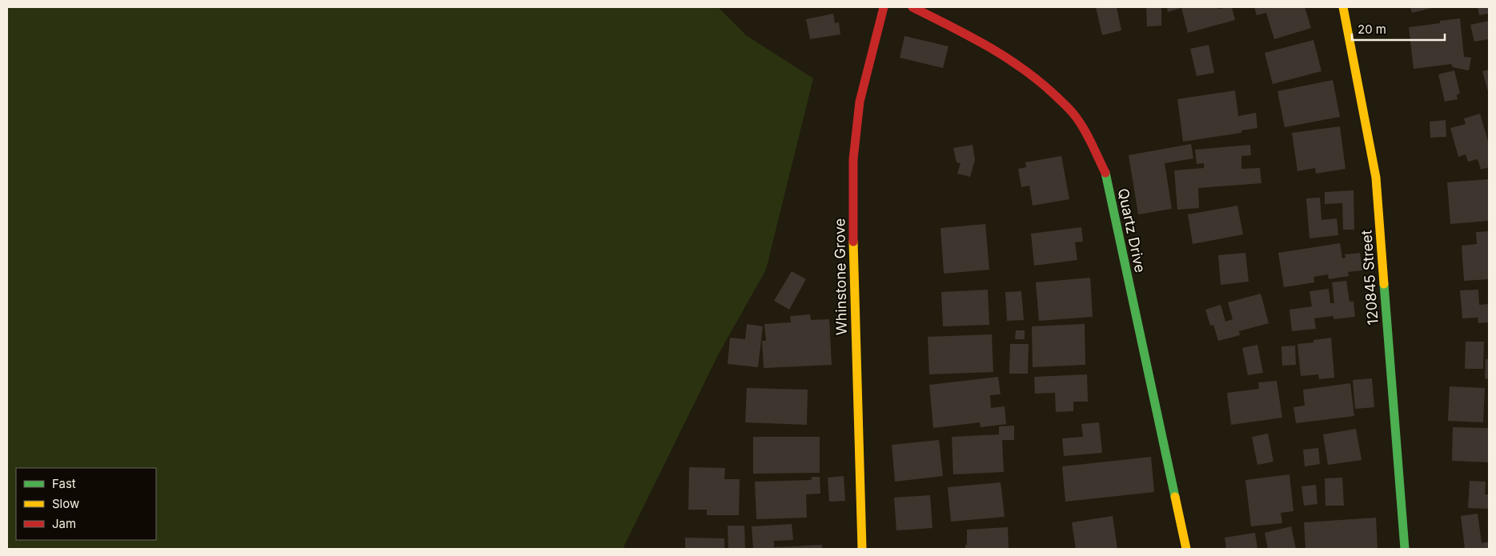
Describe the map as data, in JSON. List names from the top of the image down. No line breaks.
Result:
{"streets":{"street":["Quartz Drive","Whinstone Grove","120845 Street"]},"legend":["Fast","Slow","Jam"],"scale_bar":"20 m"}
